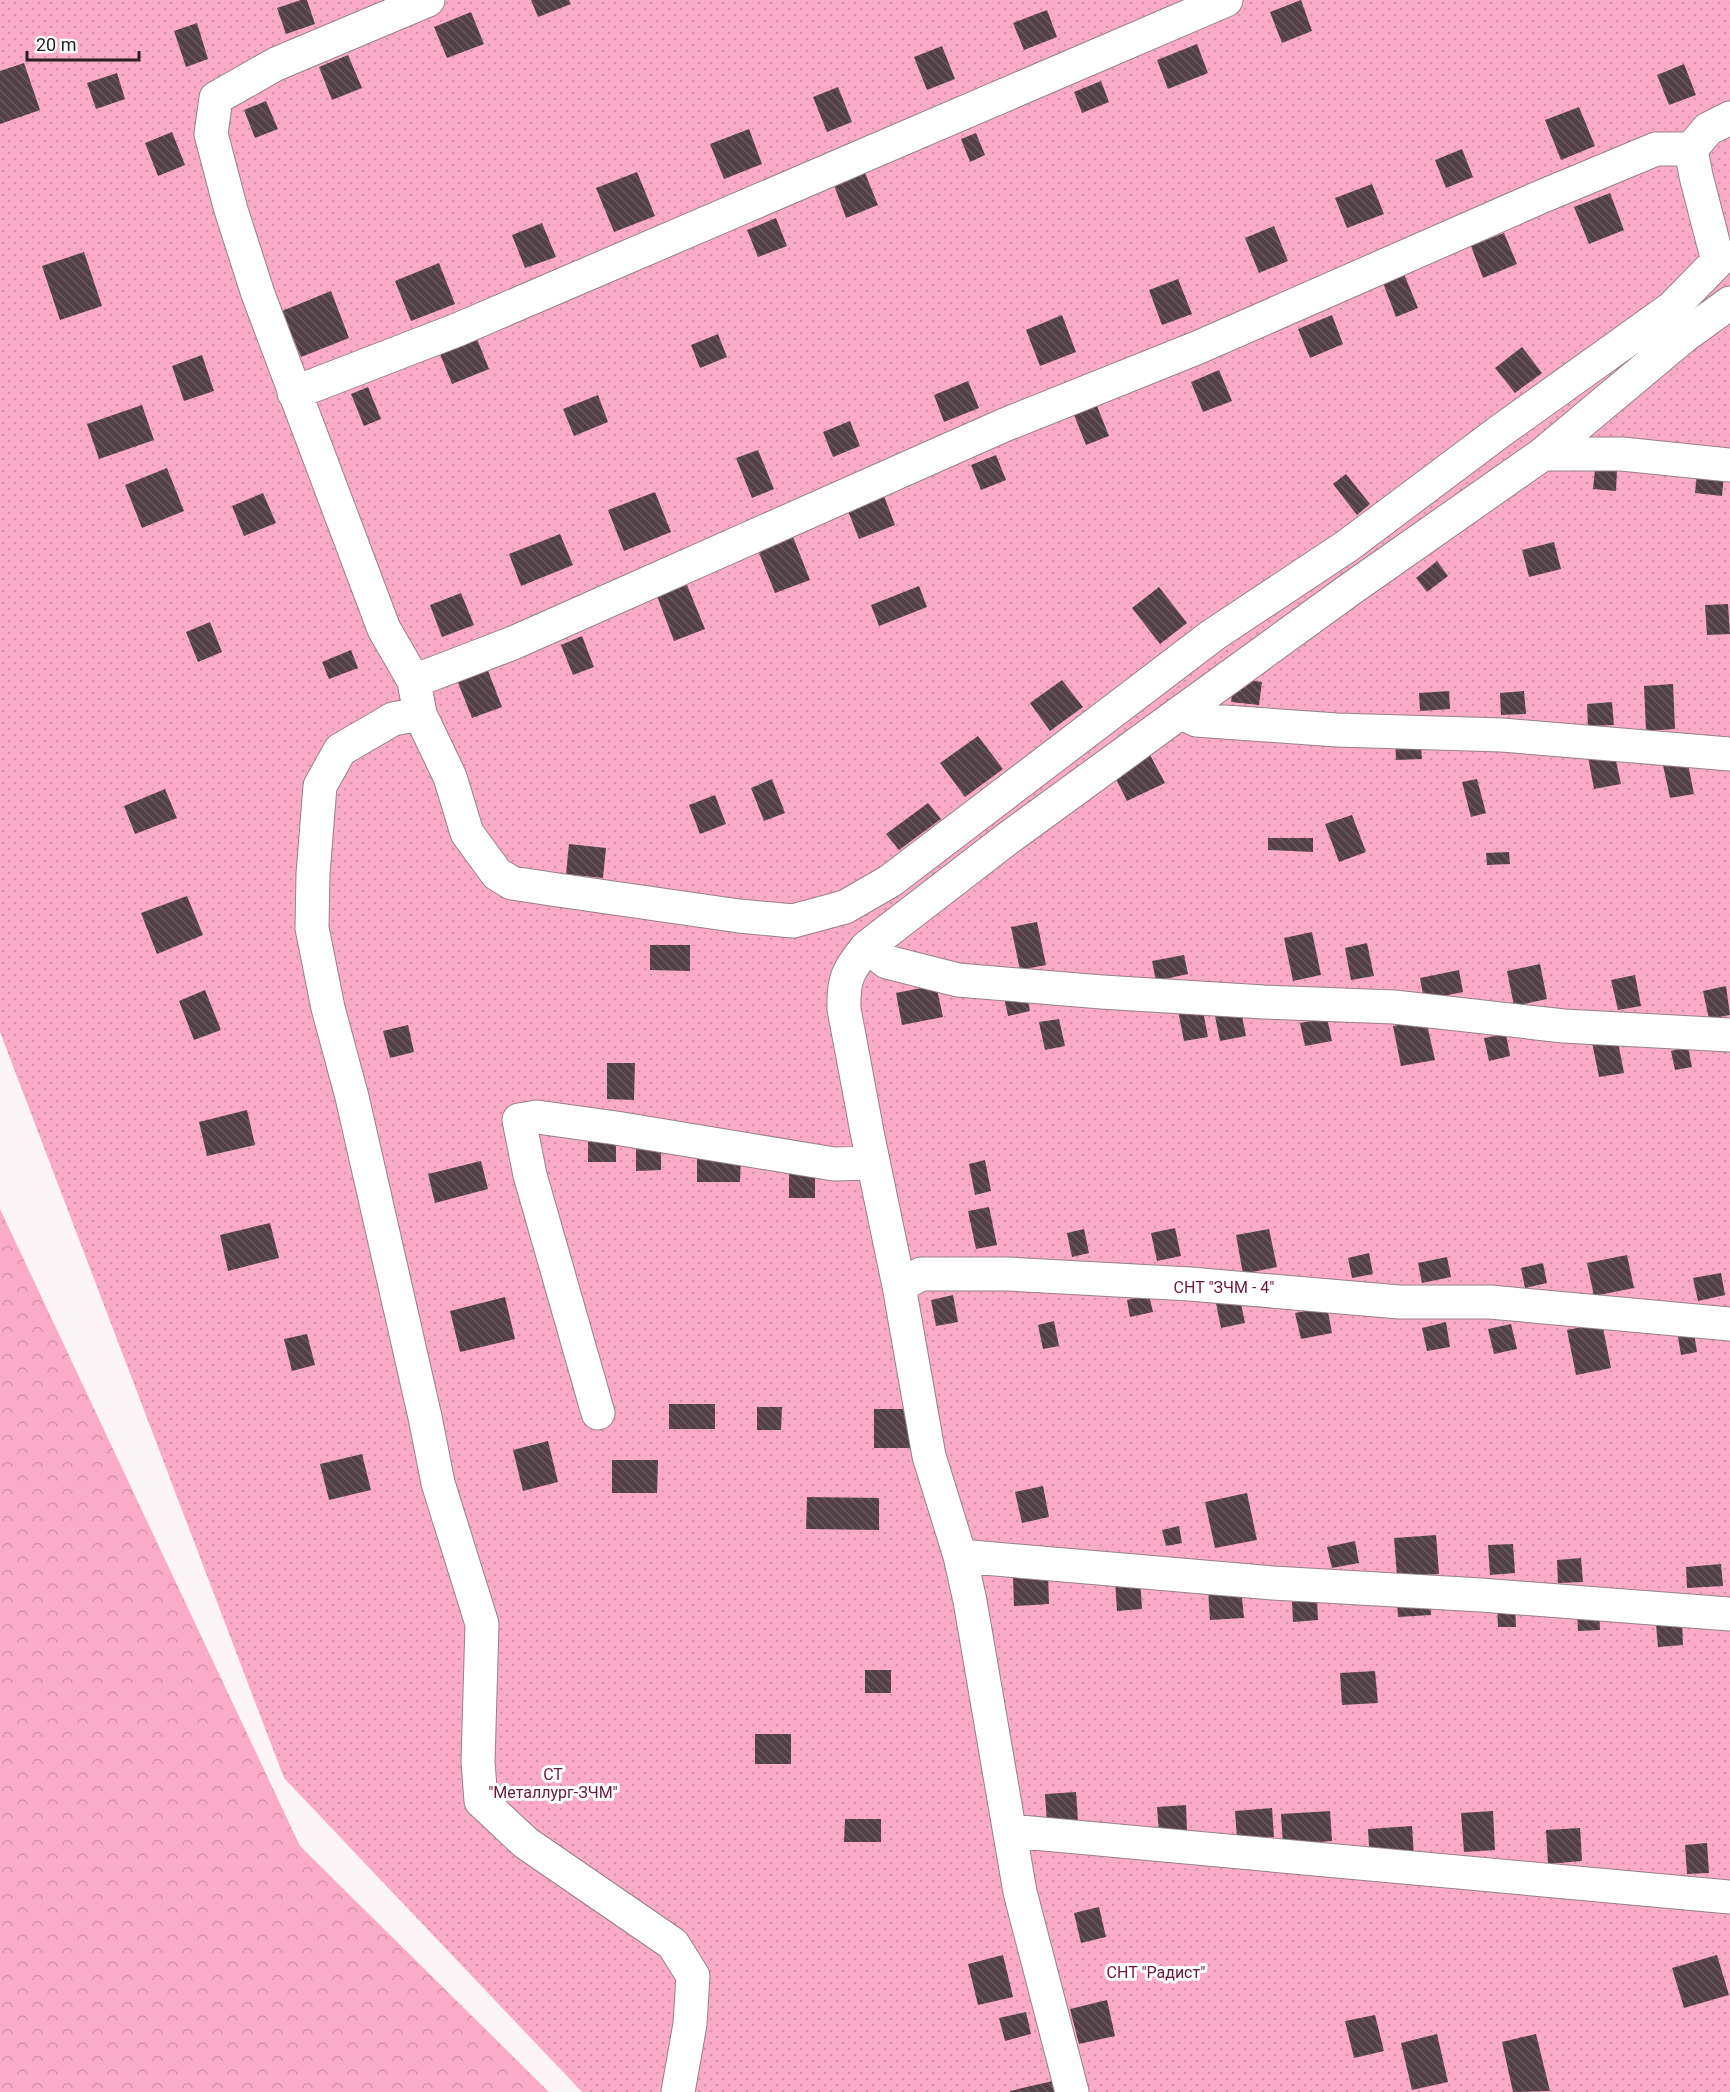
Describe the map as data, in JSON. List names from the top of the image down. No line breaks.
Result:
{"parks":["СНТ \"ЗЧМ - 4\"","СТ \"Металлург-ЗЧМ\"","СНТ \"Радист\""],"scale_bar":"20 m"}
